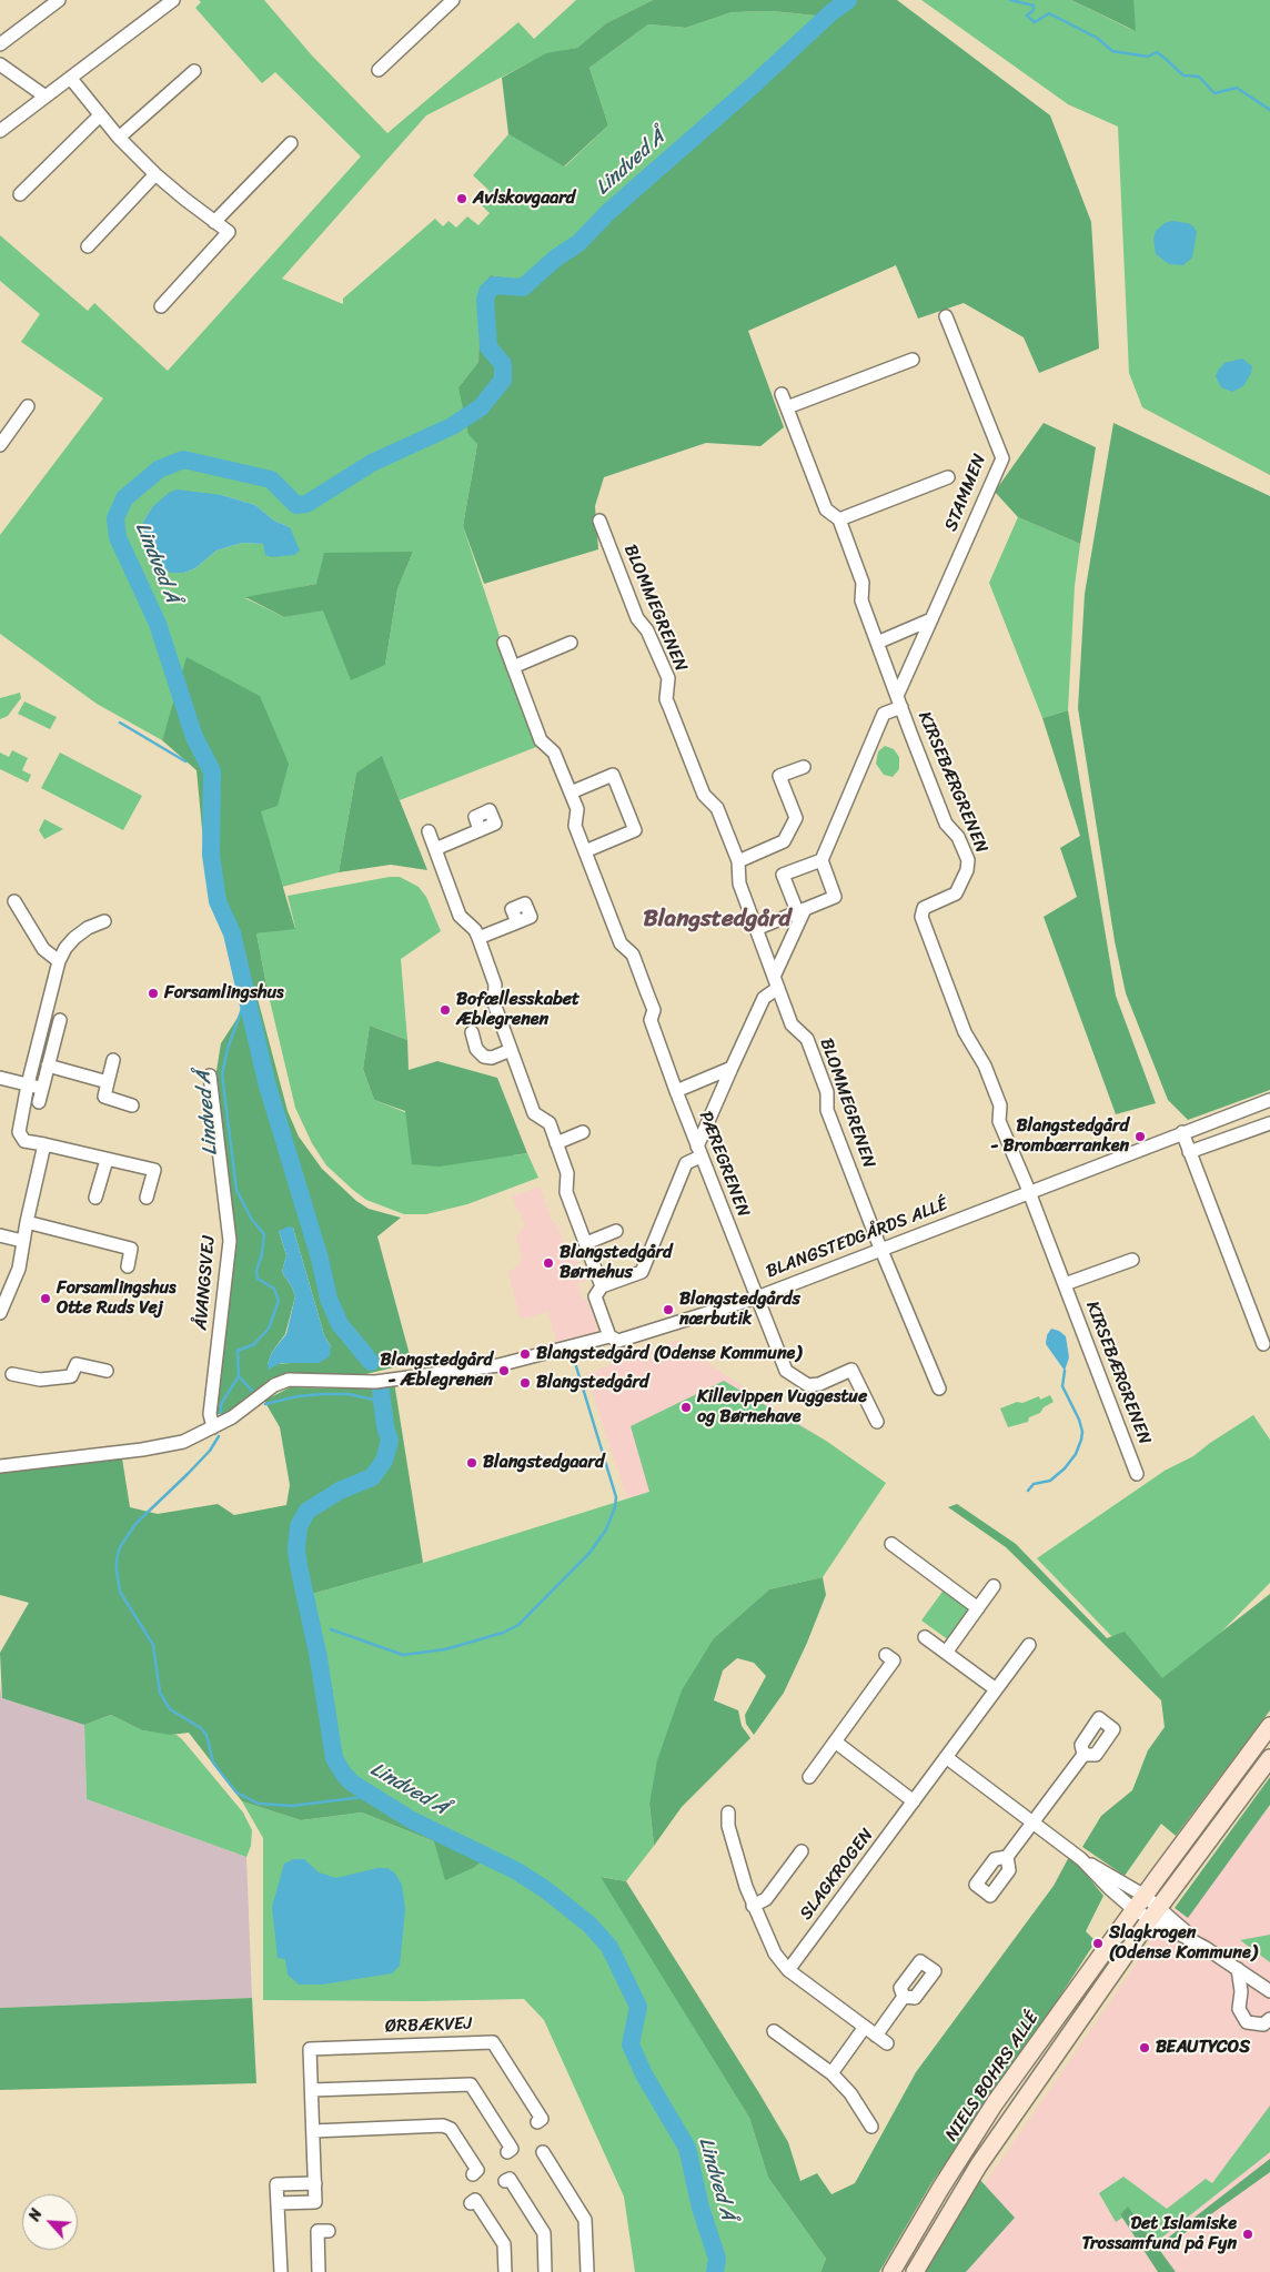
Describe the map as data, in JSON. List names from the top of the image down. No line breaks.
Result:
{"streets":{"street":["STAMMEN","BLOMMEGRENEN","KIRSEBÆRGRENEN","PÆREGRENEN","BLANGSTEDGÅRDS ALLÉ","ÅVANGSVEJ","SLAGKROGEN","ØRBÆKVEJ","NIELS BOHRS ALLÉ"]},"crossings":[["STAMMEN","KIRSEBÆRGRENEN"],["BLOMMEGRENEN","BLANGSTEDGÅRDS ALLÉ"],["KIRSEBÆRGRENEN","BLANGSTEDGÅRDS ALLÉ"],["PÆREGRENEN","BLANGSTEDGÅRDS ALLÉ"],["BLANGSTEDGÅRDS ALLÉ","ÅVANGSVEJ"]],"districts":["Blangstedgård"],"water":["Lindved Å"],"places":["Avlskovgaard","Forsamlingshus","Bofællesskabet Æblegrenen","Blangstedgård - Brombærranken","Blangstedgård Børnehus","Forsamlingshus Otte Ruds Vej","Blangstedgårds nærbutik","Blangstedgård (Odense Kommune)","Blangstedgård - Æblegrenen","Blangstedgård","Killevippen Vuggestue og Børnehave","Blangstedgaard","Slagkrogen (Odense Kommune)","BEAUTYCOS","Det Islamiske Trossamfund på Fyn"],"north":"top left"}
